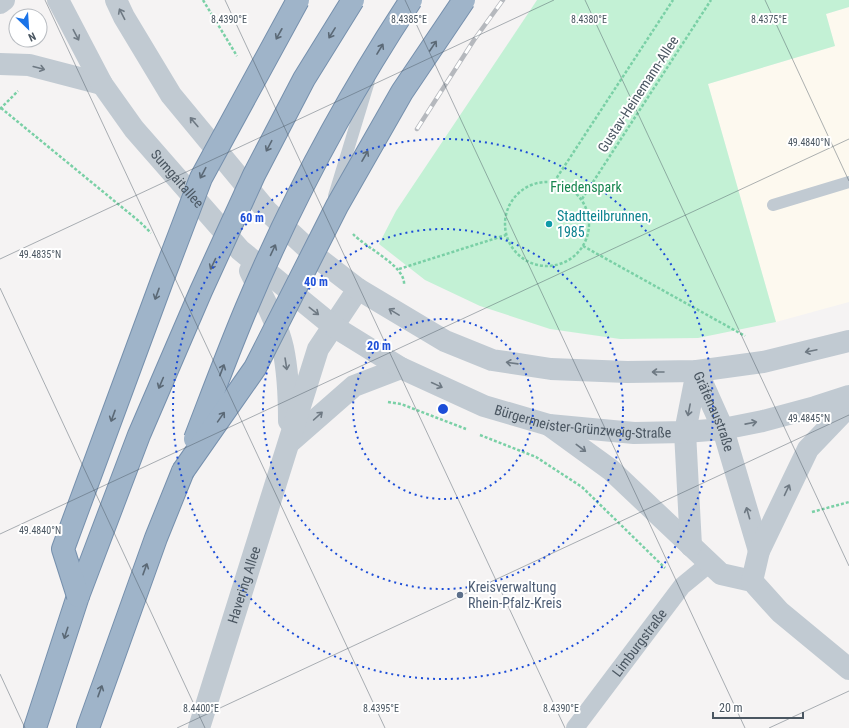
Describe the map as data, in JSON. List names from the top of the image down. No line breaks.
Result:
{"streets":{"street":["Sumgaitallee","Gräfenaustraße","Bürgermeister-Grünzweig-Straße","Havering Allee","Limburgstraße"],"path":["Gustav-Heinemann-Allee"]},"crossings":[["Sumgaitallee","Bürgermeister-Grünzweig-Straße"],["Sumgaitallee","Havering Allee"],["Gräfenaustraße","Bürgermeister-Grünzweig-Straße"],["Bürgermeister-Grünzweig-Straße","Havering Allee"]],"parks":["Friedenspark"],"places":["Stadtteilbrunnen, 1985","Kreisverwaltung Rhein-Pfalz-Kreis"],"scale_bar":"20 m","north":"bottom right","coordinates":["8.4390°E","8.4385°E","8.4380°E","8.4375°E","49.4840°N","49.4835°N","49.4845°N","8.4400°E","8.4395°E"],"rings":["60 m","40 m","20 m"]}
